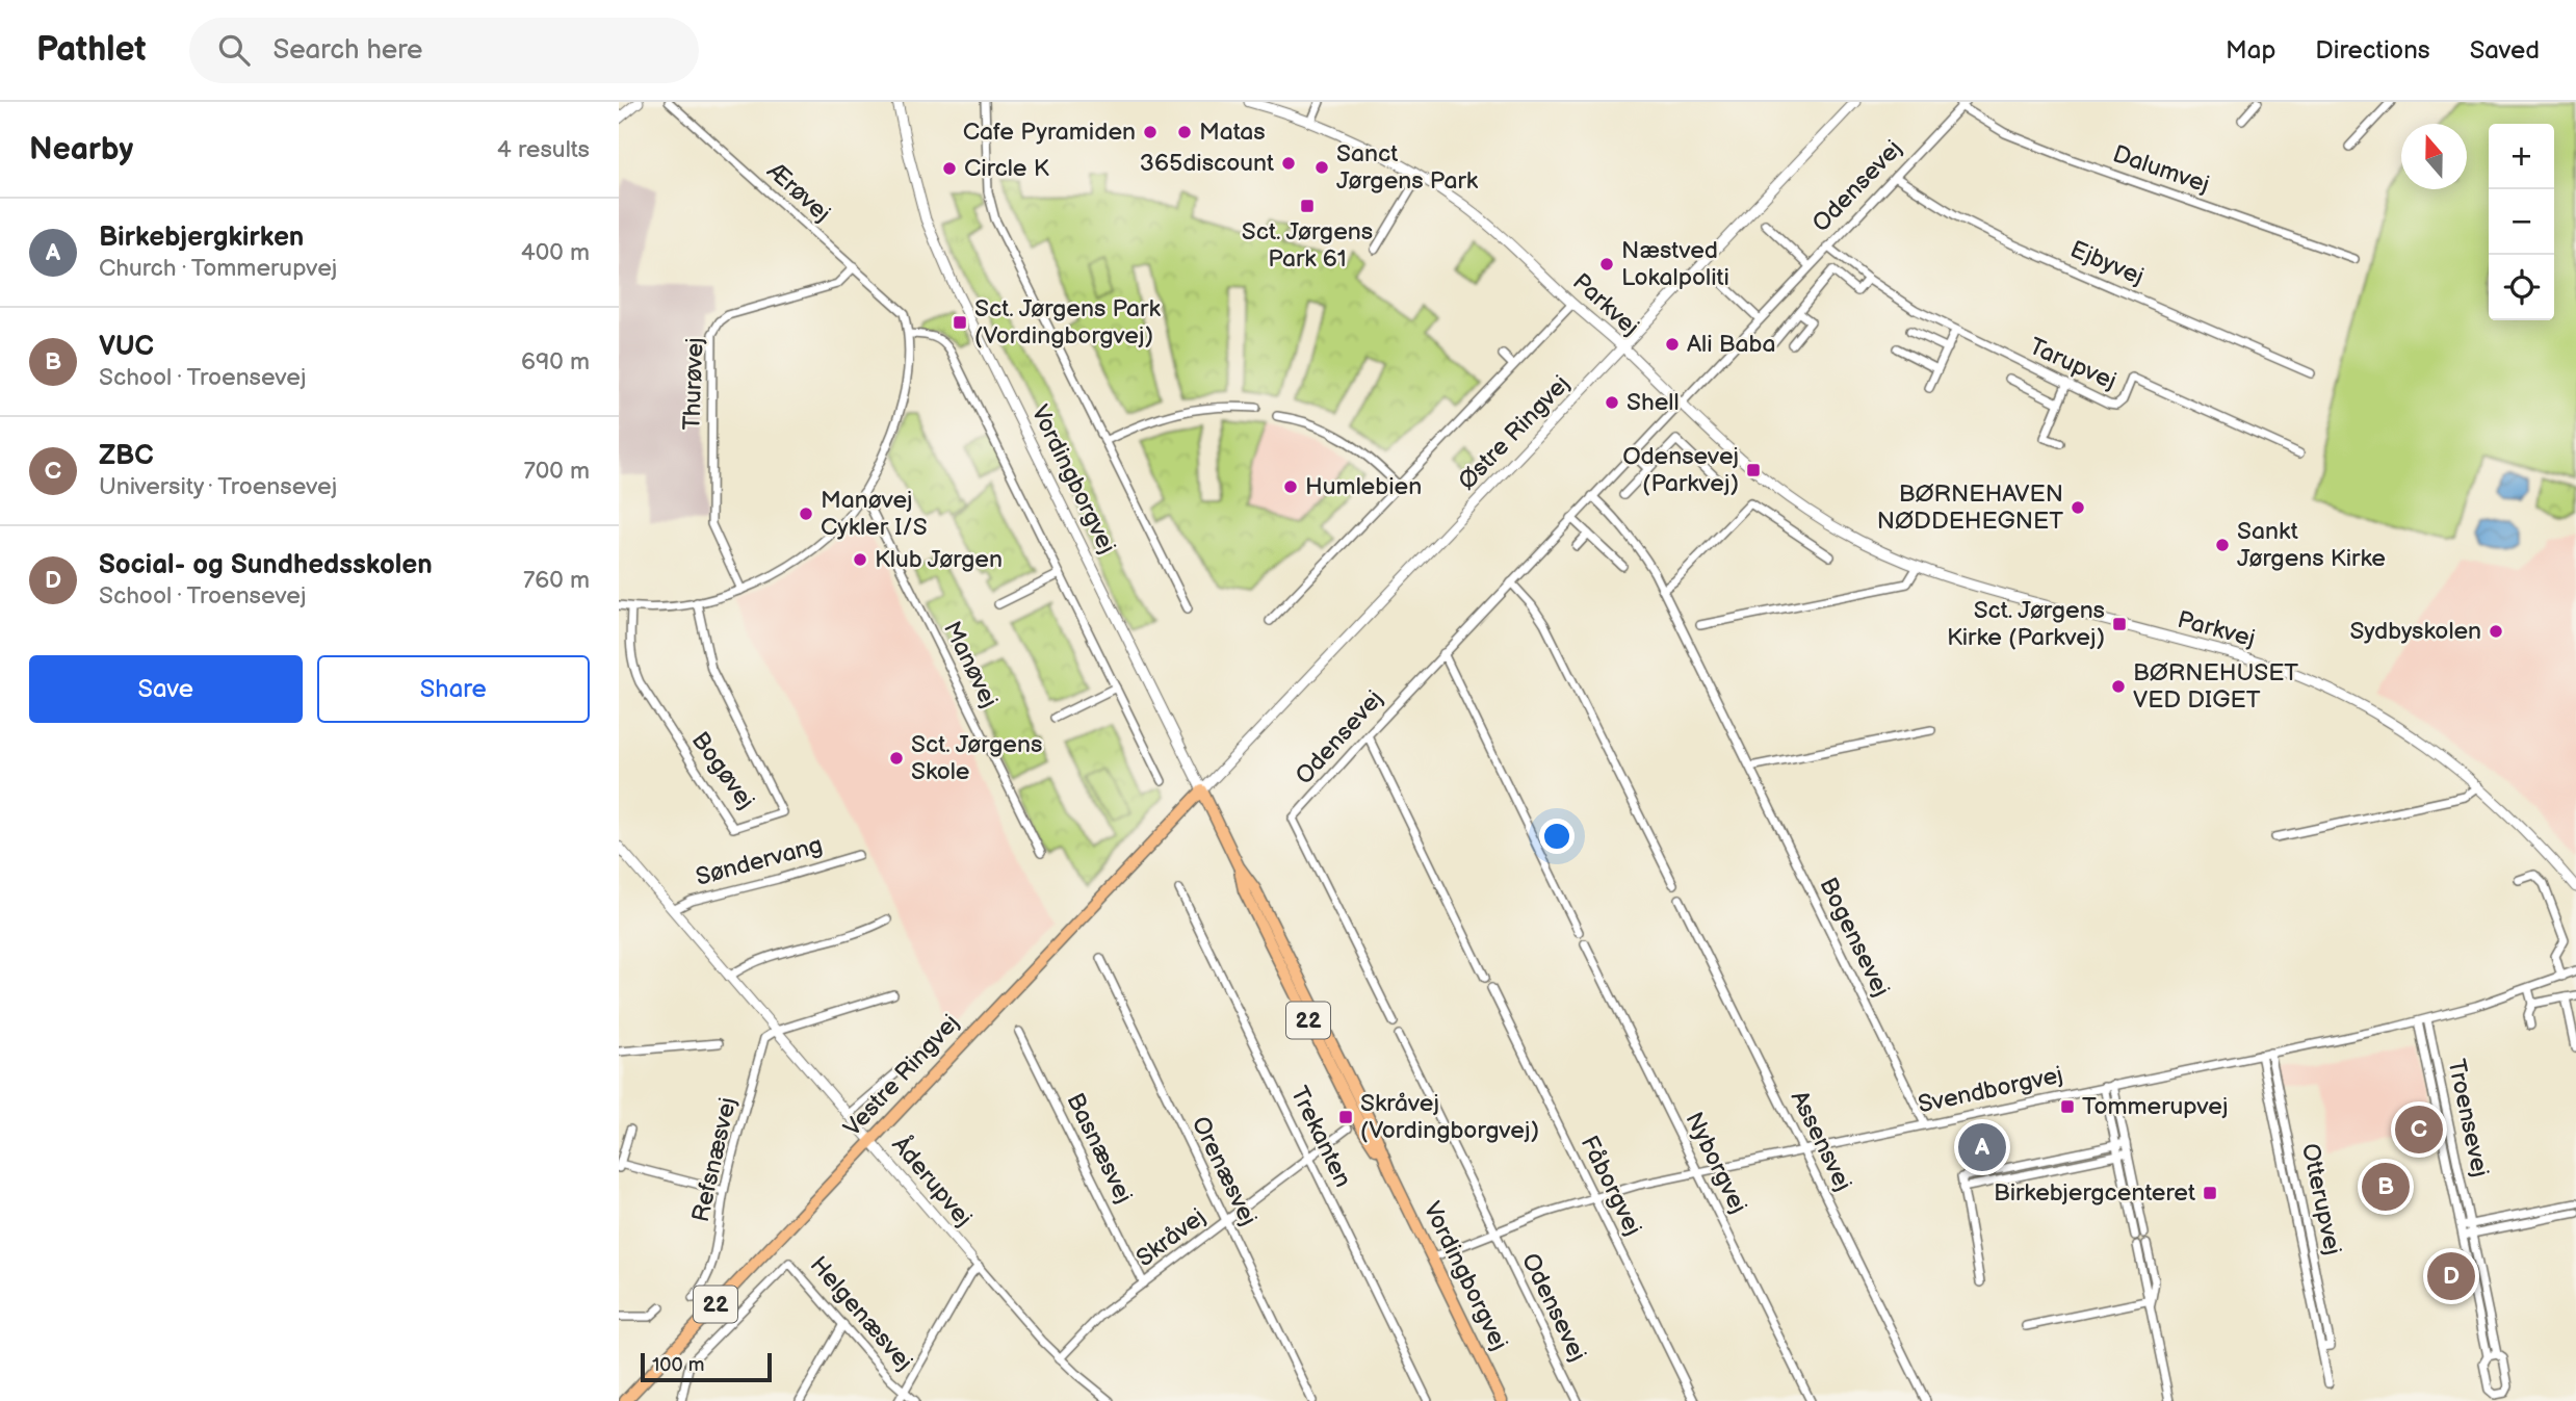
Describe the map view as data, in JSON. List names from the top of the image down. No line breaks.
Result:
{"streets":{"main road":["Vordingborgvej","22","Vestre Ringvej"],"street":["Dalumvej","Odensevej","Ærøvej","Ejbyvej","Parkvej","Tarupvej","Thurøvej","Østre Ringvej","Manøvej","Bogøvej","Søndervang","Bogensevej","Svendborgvej","Troensevej","Trekanten","Assensvej","Basnæsvej","Refsnæsvej","Nyborgvej","Orenæsvej","Åderupvej","Fåborgvej","Otterupvej","Skråvej","Helgenæsvej"]},"crossings":[["Dalumvej","Odensevej"],["Odensevej","Ejbyvej"],["Odensevej","Parkvej"],["Odensevej","Tarupvej"],["Odensevej","Bogensevej"],["Odensevej","Svendborgvej"],["Ærøvej","Thurøvej"],["Parkvej","Østre Ringvej"],["Østre Ringvej","Vordingborgvej"],["Østre Ringvej","Vestre Ringvej"],["Vordingborgvej","Vestre Ringvej"],["Vordingborgvej","Svendborgvej"],["Søndervang","Åderupvej"],["Bogensevej","Svendborgvej"],["Vestre Ringvej","Åderupvej"],["Svendborgvej","Troensevej"],["Svendborgvej","Assensvej"],["Svendborgvej","Nyborgvej"],["Svendborgvej","Fåborgvej"],["Svendborgvej","Otterupvej"],["Trekanten","Skråvej"],["Basnæsvej","Skråvej"],["Refsnæsvej","Åderupvej"],["Orenæsvej","Skråvej"],["Åderupvej","Skråvej"]],"places":{"other":["Cafe Pyramiden","Matas","365discount","Sanct Jørgens Park","Circle K","Næstved Lokalpoliti","Ali Baba","Shell","Humlebien","BØRNEHAVEN NØDDEHEGNET","Manøvej Cykler I/S","Sankt Jørgens Kirke","Klub Jørgen","Sydbyskolen","BØRNEHUSET VED DIGET","Sct. Jørgens Skole"],"transit":["Sct. Jørgens Park 61","Sct. Jørgens Park (Vordingborgvej)","Odensevej (Parkvej)","Sct. Jørgens Kirke (Parkvej)","Tommerupvej","Skråvej (Vordingborgvej)","Birkebjergcenteret"]},"scale_bar":"100 m","north":"top","page":{"header":"Pathlet","search":"Search here","nav":["Map","Directions","Saved"],"heading":["Nearby","4 results"],"map_buttons":["+","−"],"list":[{"mark":"A","name":"Birkebjergkirken","note":"Church · Tommerupvej","value":"400 m"},{"mark":"B","name":"VUC","note":"School · Troensevej","value":"690 m"},{"mark":"C","name":"ZBC","note":"University · Troensevej","value":"700 m"},{"mark":"D","name":"Social- og Sundhedsskolen","note":"School · Troensevej","value":"760 m"}],"buttons":["Save","Share"],"pins":["C","A","B","D"],"scale":"100 m"}}
